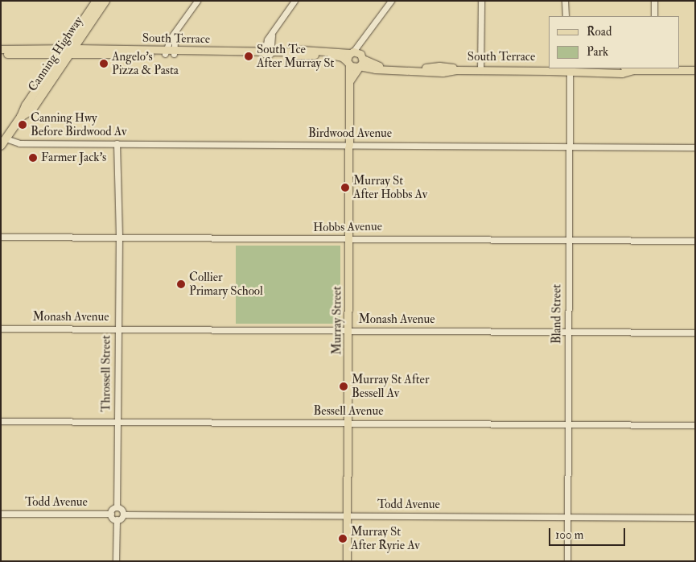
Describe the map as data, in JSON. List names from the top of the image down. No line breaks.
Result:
{"streets":{"highway":["Canning Highway"],"main road":["South Terrace","Murray Street"],"street":["Birdwood Avenue","Hobbs Avenue","Bland Street","Monash Avenue","Throssell Street","Bessell Avenue","Todd Avenue"]},"crossings":[["South Terrace","Canning Highway"],["South Terrace","Bland Street"],["South Terrace","Murray Street"],["Canning Highway","Birdwood Avenue"],["Birdwood Avenue","Bland Street"],["Birdwood Avenue","Murray Street"],["Birdwood Avenue","Throssell Street"],["Hobbs Avenue","Bland Street"],["Hobbs Avenue","Murray Street"],["Hobbs Avenue","Throssell Street"],["Bland Street","Monash Avenue"],["Bland Street","Bessell Avenue"],["Bland Street","Todd Avenue"],["Monash Avenue","Murray Street"],["Monash Avenue","Throssell Street"],["Murray Street","Bessell Avenue"],["Murray Street","Todd Avenue"],["Throssell Street","Bessell Avenue"],["Throssell Street","Todd Avenue"]],"places":["South Tce After Murray St","Angelo's Pizza & Pasta","Canning Hwy Before Birdwood Av","Farmer Jack's","Murray St After Hobbs Av","Collier Primary School","Murray St After Bessell Av","Murray St After Ryrie Av"],"legend":["Road","Park"],"scale_bar":"100 m"}
